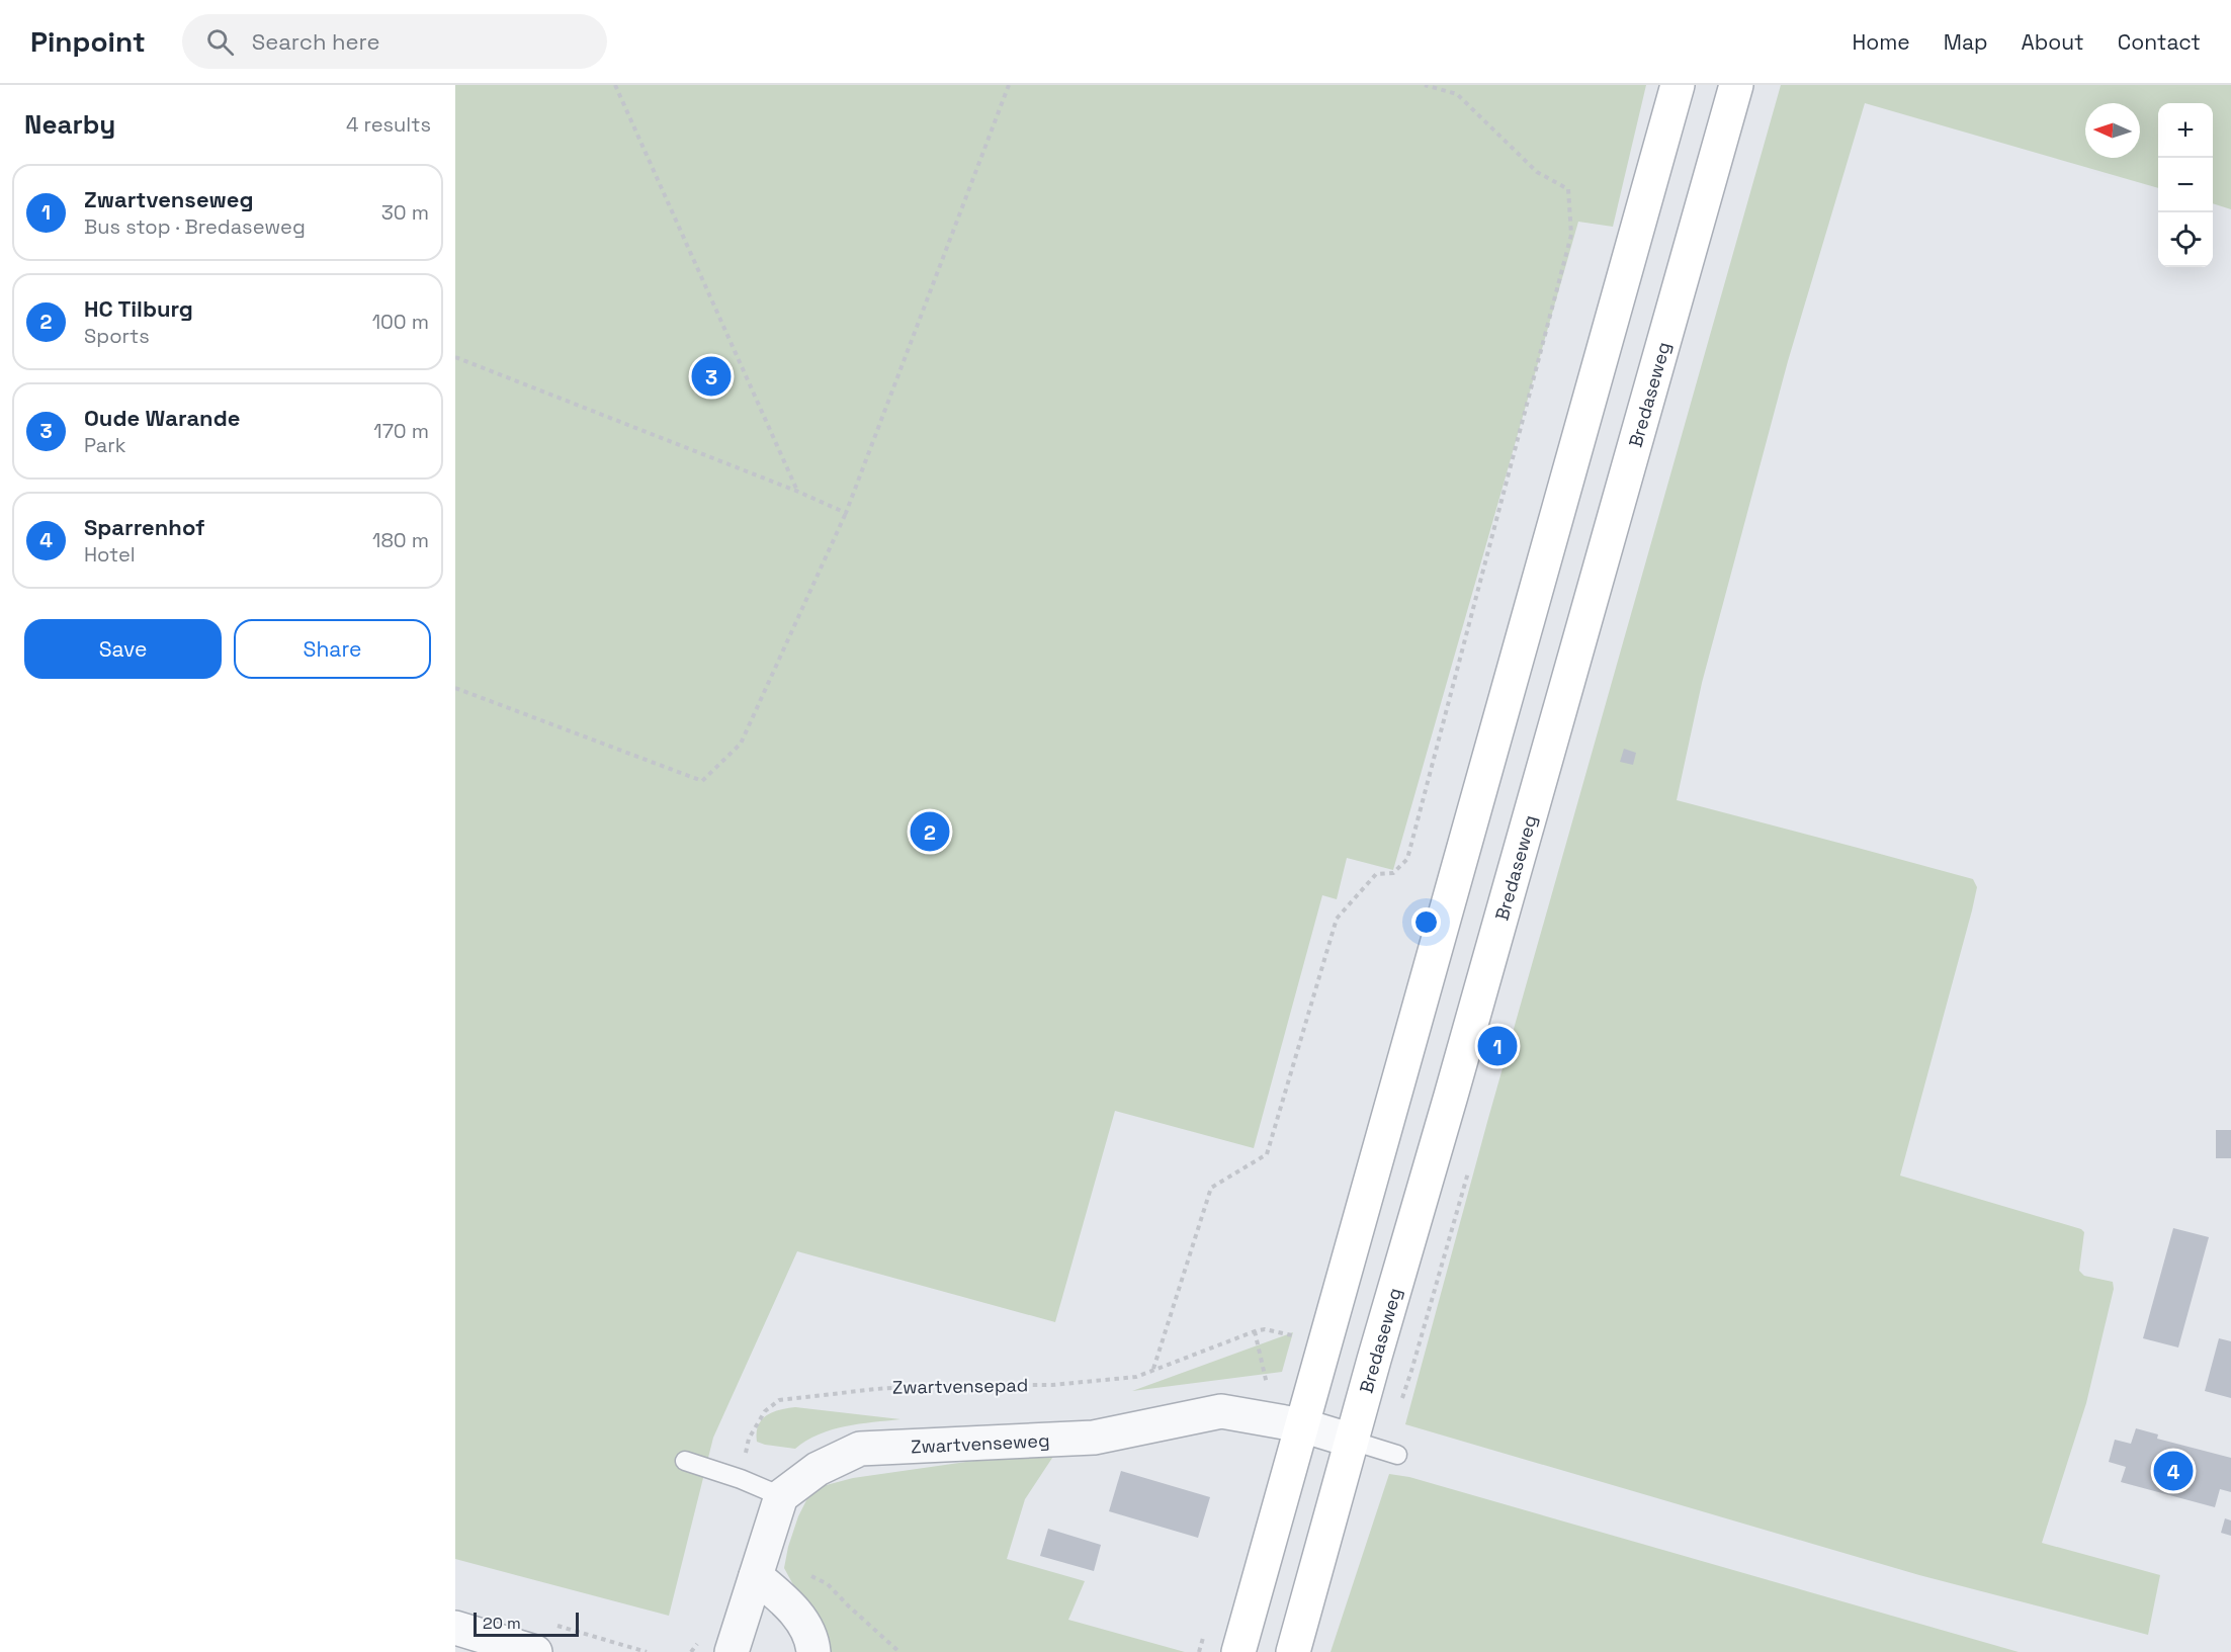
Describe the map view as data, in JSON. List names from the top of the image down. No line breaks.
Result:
{"streets":{"main road":["Bredaseweg"],"street":["Zwartvenseweg"],"path":["Zwartvensepad"]},"crossings":[["Bredaseweg","Zwartvenseweg"],["Zwartvensepad","Zwartvenseweg"]],"scale_bar":"20 m","north":"left","page":{"header":"Pinpoint","search":"Search here","nav":["Home","Map","About","Contact"],"heading":["Nearby","4 results"],"map_buttons":["+","−"],"list":[{"mark":"1","name":"Zwartvenseweg","note":"Bus stop · Bredaseweg","value":"30 m"},{"mark":"2","name":"HC Tilburg","note":"Sports","value":"100 m"},{"mark":"3","name":"Oude Warande","note":"Park","value":"170 m"},{"mark":"4","name":"Sparrenhof","note":"Hotel","value":"180 m"}],"pins":["3","2","1","4"],"buttons":["Save","Share"],"scale":"20 m"}}
